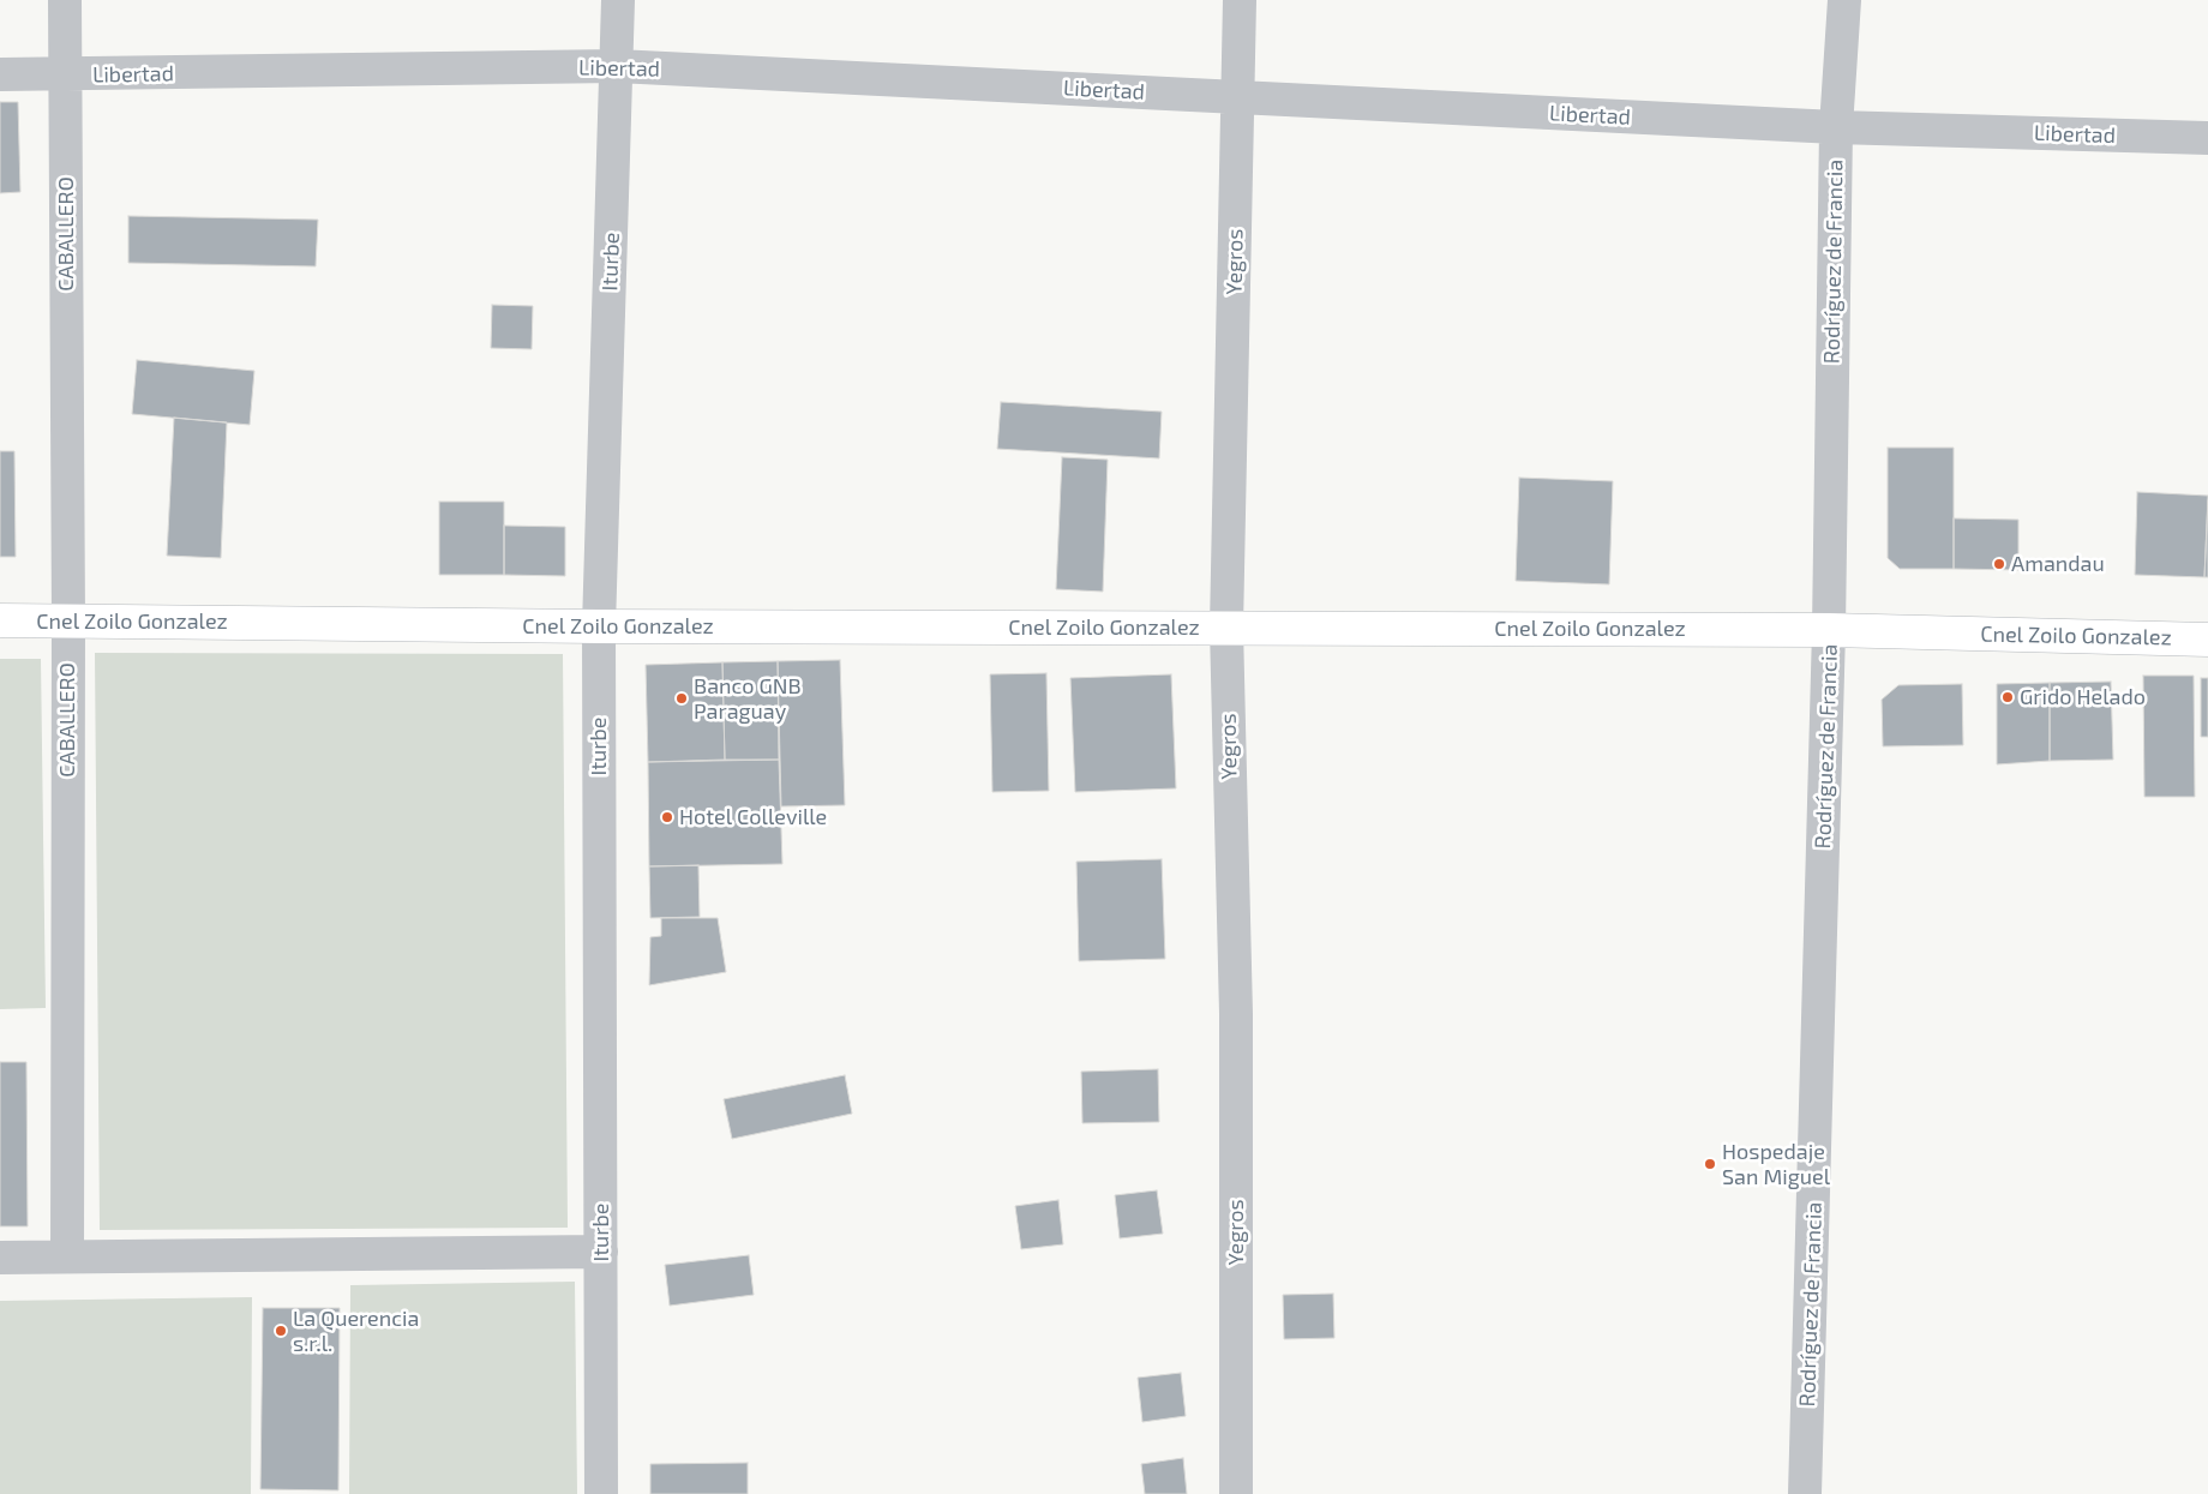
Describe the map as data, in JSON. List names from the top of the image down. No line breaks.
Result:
{"streets":{"main road":["Cnel Zoilo Gonzalez"],"street":["Libertad","CABALLERO","Iturbe","Yegros","Rodríguez de Francia"]},"crossings":[["Libertad","CABALLERO"],["Libertad","Iturbe"],["Libertad","Yegros"],["Libertad","Rodríguez de Francia"],["CABALLERO","Cnel Zoilo Gonzalez"],["Iturbe","Cnel Zoilo Gonzalez"],["Yegros","Cnel Zoilo Gonzalez"],["Rodríguez de Francia","Cnel Zoilo Gonzalez"]],"places":["Amandau","Grido Helado","Banco GNB Paraguay","Hotel Colleville","Hospedaje San Miguel","La Querencia s.r.l."]}
